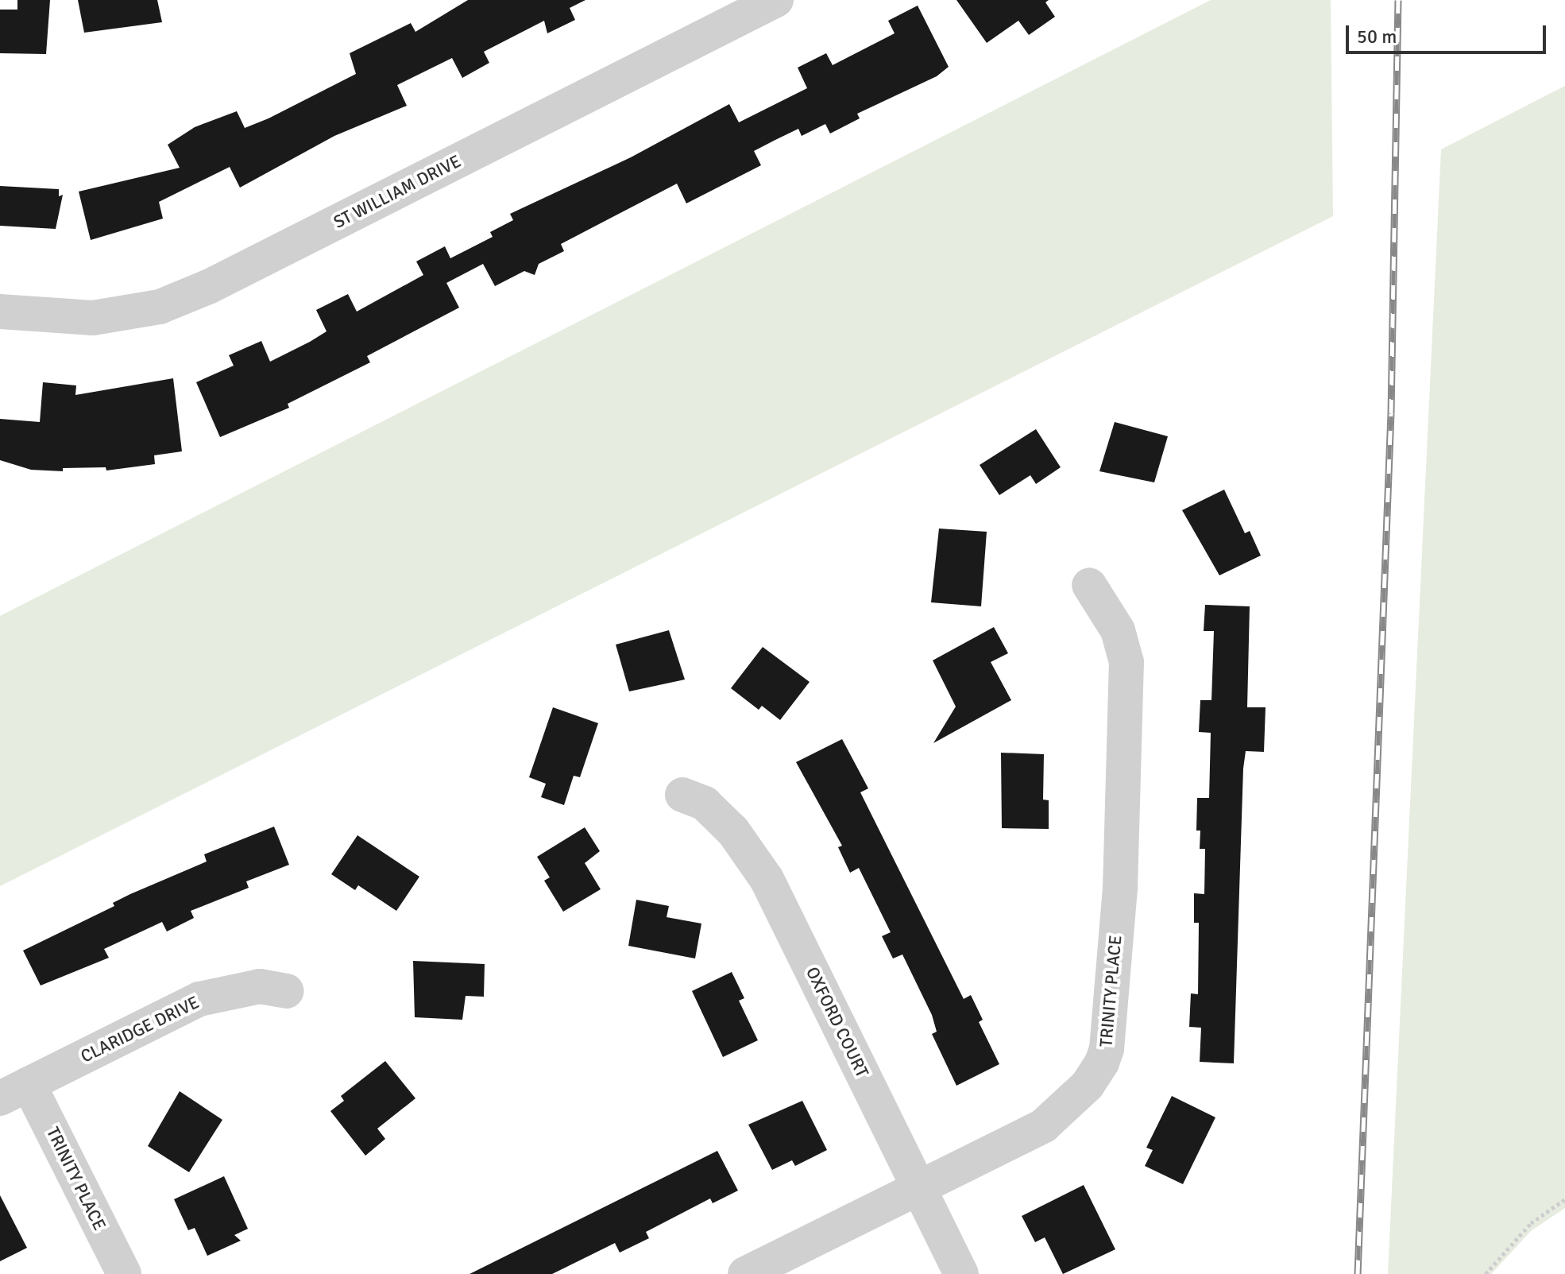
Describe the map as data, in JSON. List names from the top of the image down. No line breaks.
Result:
{"streets":{"street":["ST WILLIAM DRIVE","TRINITY PLACE","OXFORD COURT","CLARIDGE DRIVE"]},"crossings":[["TRINITY PLACE","OXFORD COURT"],["TRINITY PLACE","CLARIDGE DRIVE"]],"scale_bar":"50 m"}
